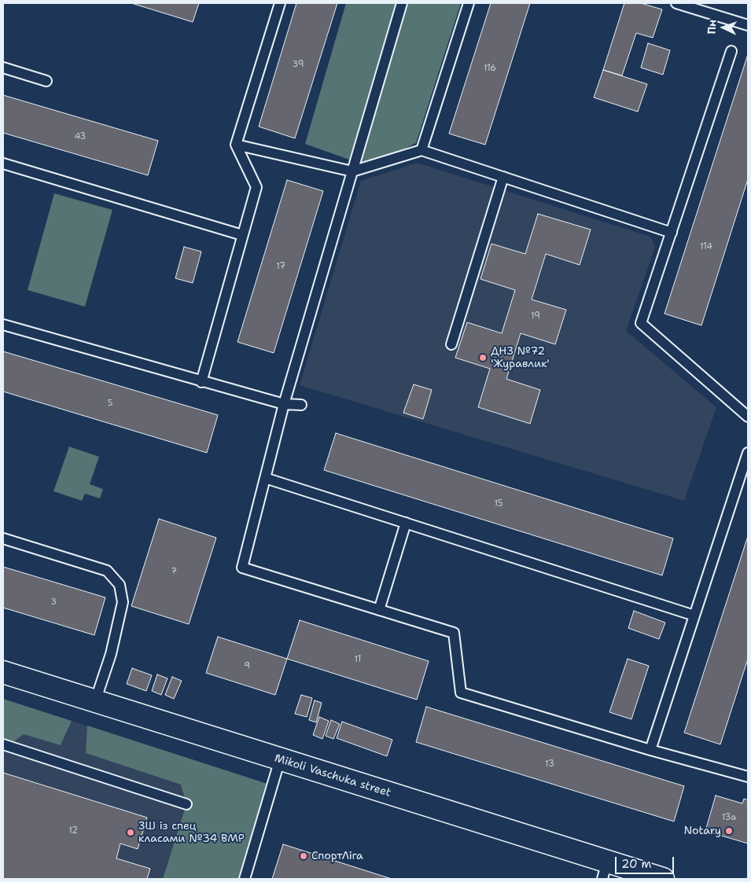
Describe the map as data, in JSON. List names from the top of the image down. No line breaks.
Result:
{"streets":{"street":["Mikoli Vaschuka street"]},"places":["ДНЗ №72 'Журавлик'","Notary","ЗШ із спец класами №34 ВМР","СпортЛіга"],"house_numbers":["39","116","43","114","17","19","5","15","7","3","11","9","13","13а","12"],"scale_bar":"20 m","north":"left"}
